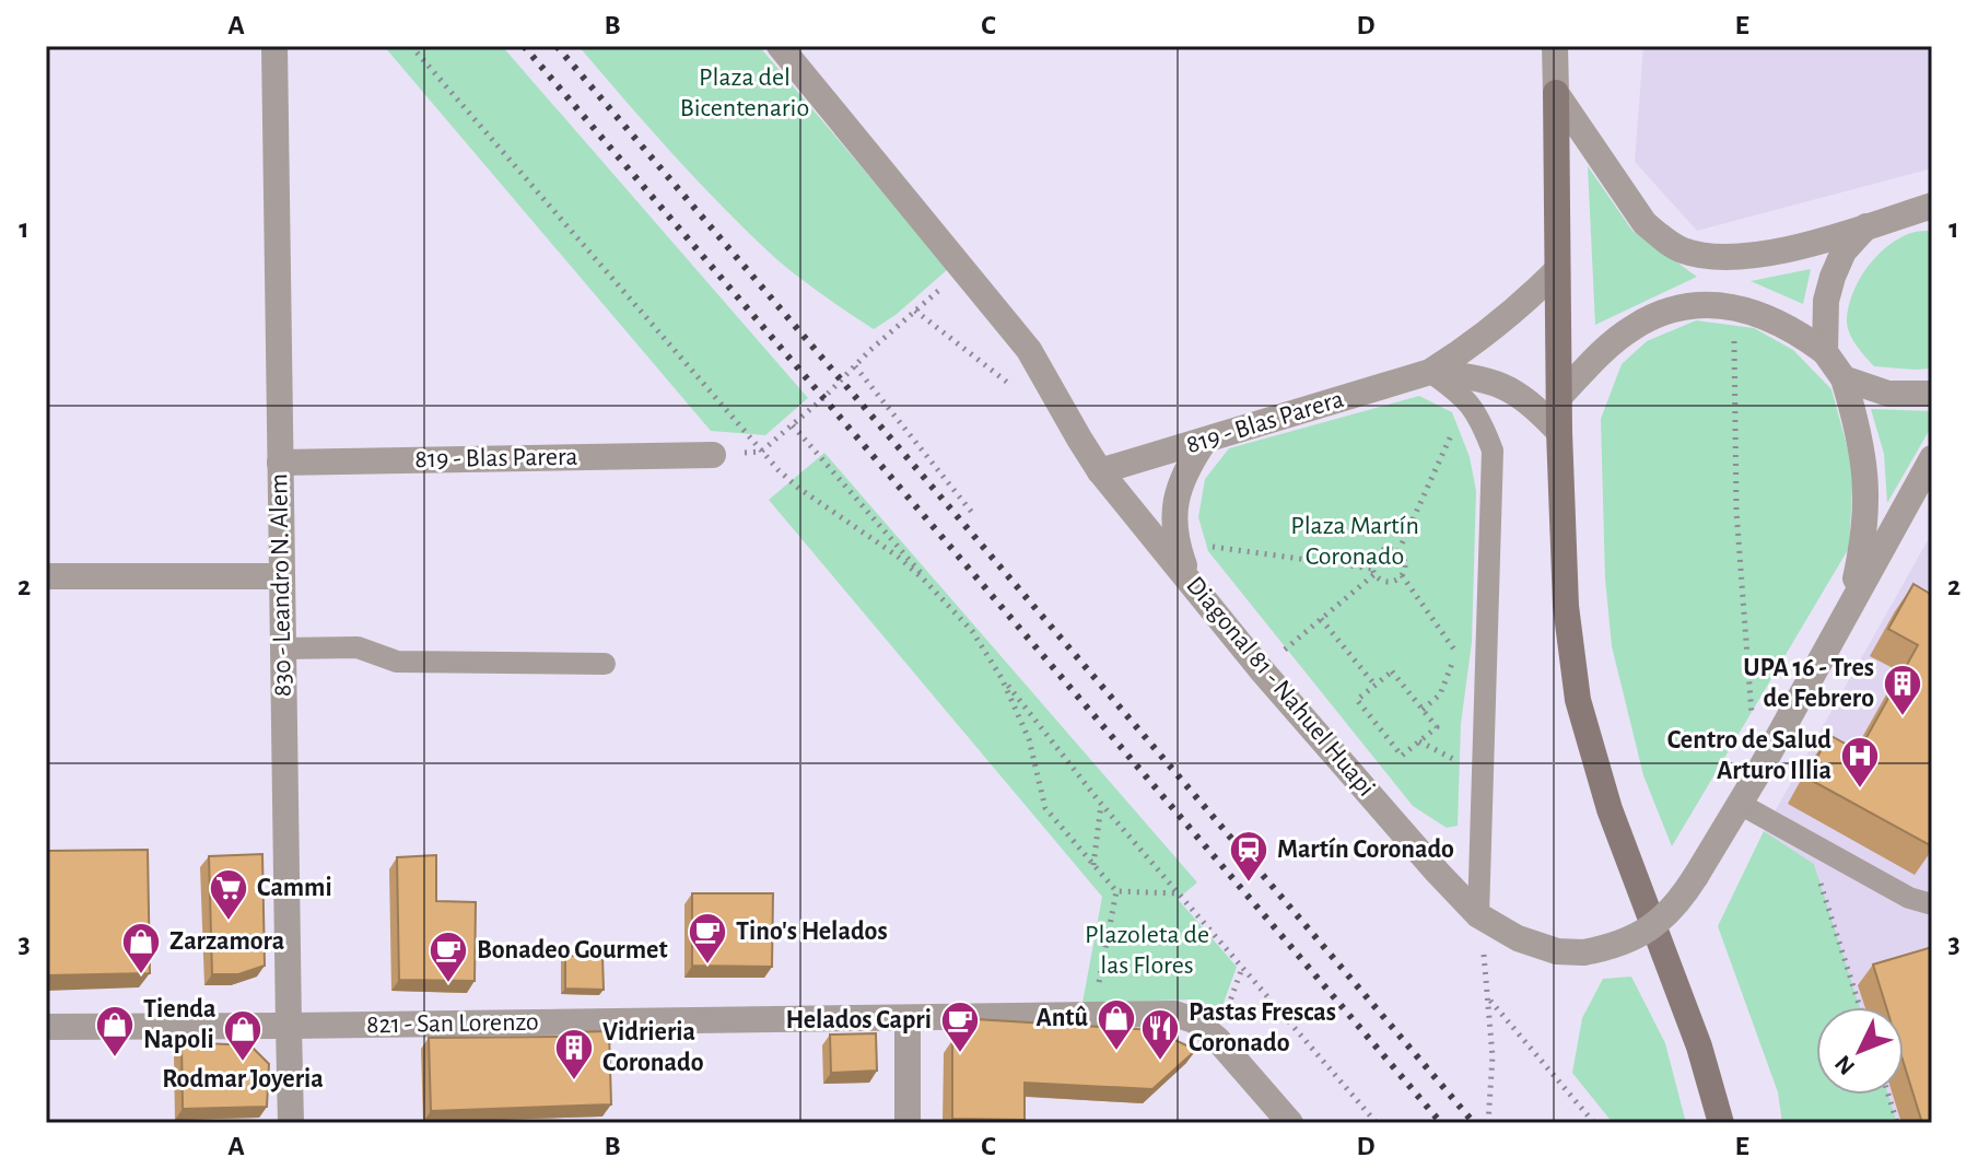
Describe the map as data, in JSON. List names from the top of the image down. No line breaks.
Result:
{"streets":{"street":["819 - Blas Parera","830 - Leandro N. Alem","Diagonal 81 - Nahuel Huapi","821 - San Lorenzo"]},"crossings":[["819 - Blas Parera","830 - Leandro N. Alem"],["819 - Blas Parera","Diagonal 81 - Nahuel Huapi"],["830 - Leandro N. Alem","821 - San Lorenzo"]],"parks":["Plaza del Bicentenario","Plaza Martín Coronado","Plazoleta de las Flores"],"places":{"building":["UPA 16 - Tres de Febrero","Vidrieria Coronado"],"hospital":["Centro de Salud Arturo Illia"],"station":["Martín Coronado"],"supermarket":["Cammi"],"cafe":["Tino's Helados","Bonadeo Gourmet","Helados Capri"],"shop":["Zarzamora","Antû","Tienda Napoli","Rodmar Joyeria"],"restaurant":["Pastas Frescas Coronado"]},"north":"bottom left","grid":{"columns":["A","B","C","D","E"],"rows":["1","2","3"]}}
